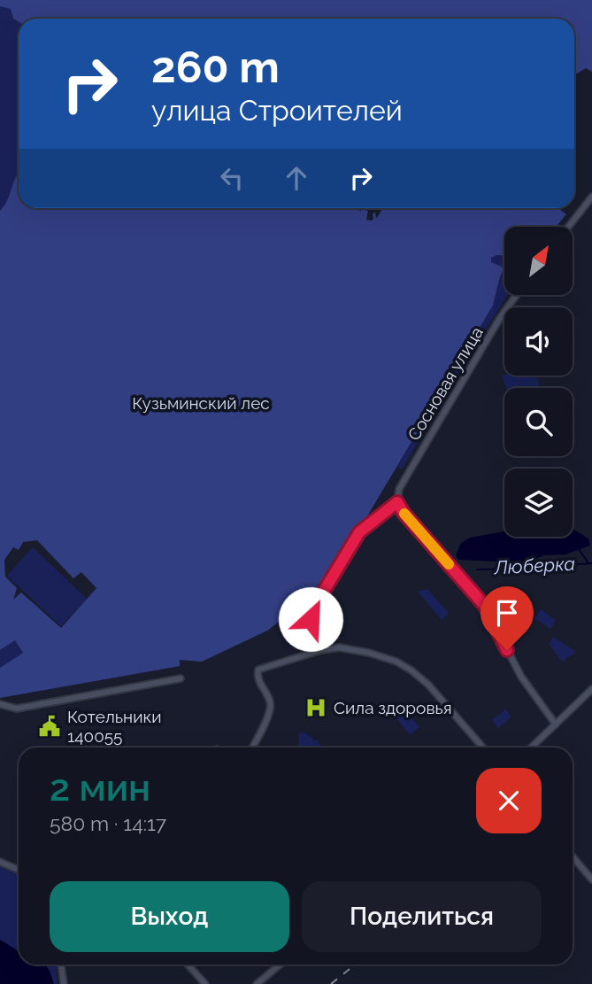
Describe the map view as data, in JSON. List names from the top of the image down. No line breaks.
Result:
{"streets":{"street":["Сосновая улица"]},"water":["Люберка"],"parks":["Кузьминский лес"],"places":{"hospital":["Сила здоровья"],"public building":["Котельники 140055"]},"north":"top right","page":{"turn":["260 m","улица Строителей"],"heading":["2 мин","580 m · 14:17"],"buttons":["Выход","Поделиться"]}}
